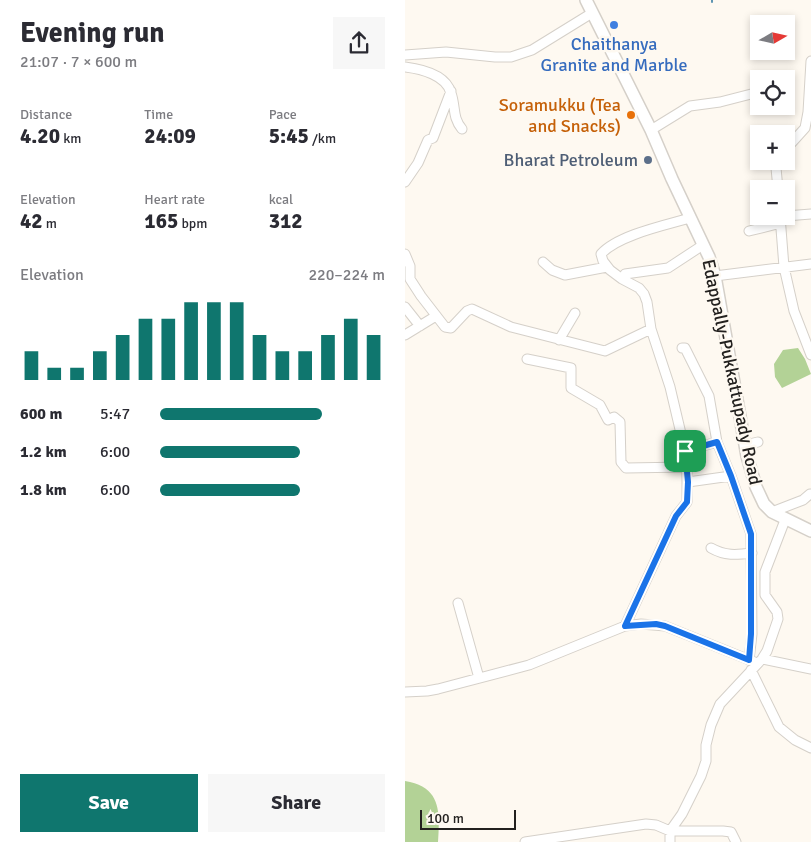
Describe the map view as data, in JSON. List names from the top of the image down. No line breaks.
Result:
{"streets":{"main road":["Edappally-Pukkattupady Road"]},"places":["Chaithanya Granite and Marble","Soramukku (Tea and Snacks)","Bharat Petroleum"],"scale_bar":"100 m","north":"right","page":{"heading":["Evening run","21:07 · 7 × 600 m"],"map_buttons":["+","−"],"stats":[["Distance","4.20 km"],["Time","24:09"],["Pace","5:45 /km"],["Elevation","42 m"],["Heart rate","165 bpm"],["kcal","312"]],"chart":["Elevation","220–224 m"],"list":[{"name":"600 m","note":"5:47"},{"name":"1.2 km","note":"6:00"},{"name":"1.8 km","note":"6:00"}],"buttons":["Save","Share"],"scale":"100 m"}}
